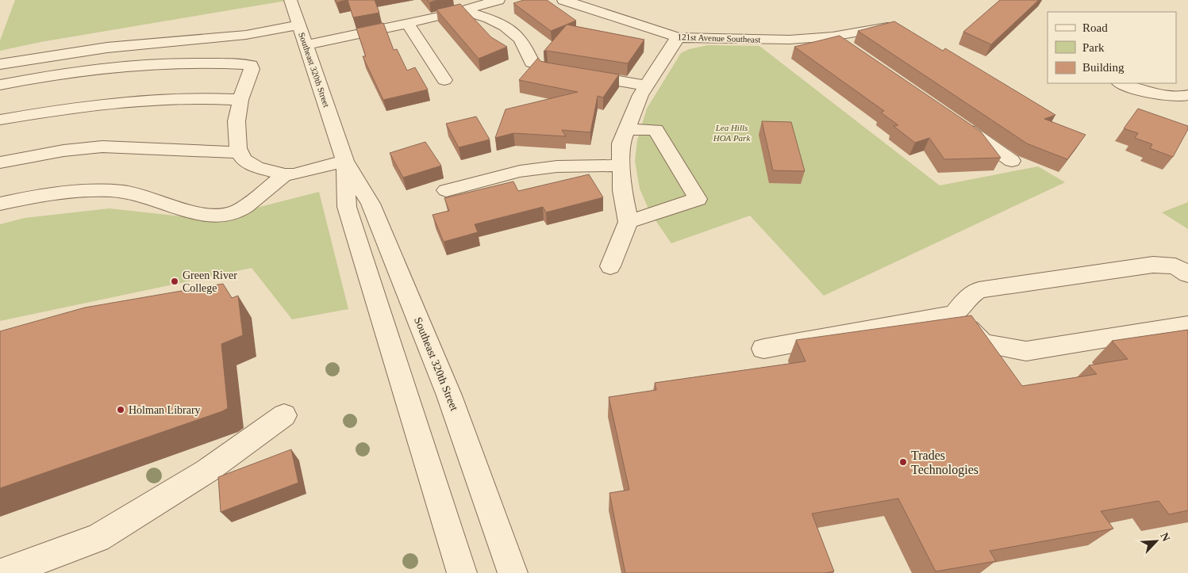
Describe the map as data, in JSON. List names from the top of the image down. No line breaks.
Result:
{"streets":{"street":["121st Avenue Southeast","Southeast 320th Street"]},"parks":["Lea Hills HOA Park"],"places":["Green River College","Holman Library","Trades Technologies"],"legend":["Road","Park","Building"],"north":"top right"}
